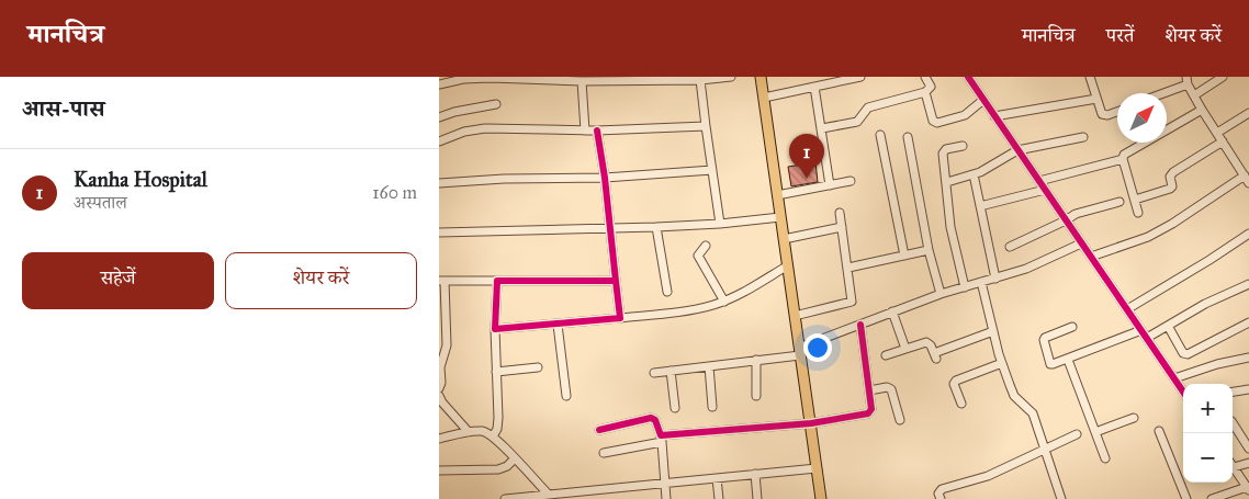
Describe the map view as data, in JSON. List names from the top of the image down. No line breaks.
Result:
{"north":"top right","page":{"header":"मानचित्र","nav":["मानचित्र","परतें","शेयर करें"],"heading":"आस-पास","pins":"1","list":[{"mark":"1","name":"Kanha Hospital","note":"अस्पताल","value":"160 m"}],"buttons":["सहेजें","शेयर करें"],"map_buttons":["+","−"]}}
